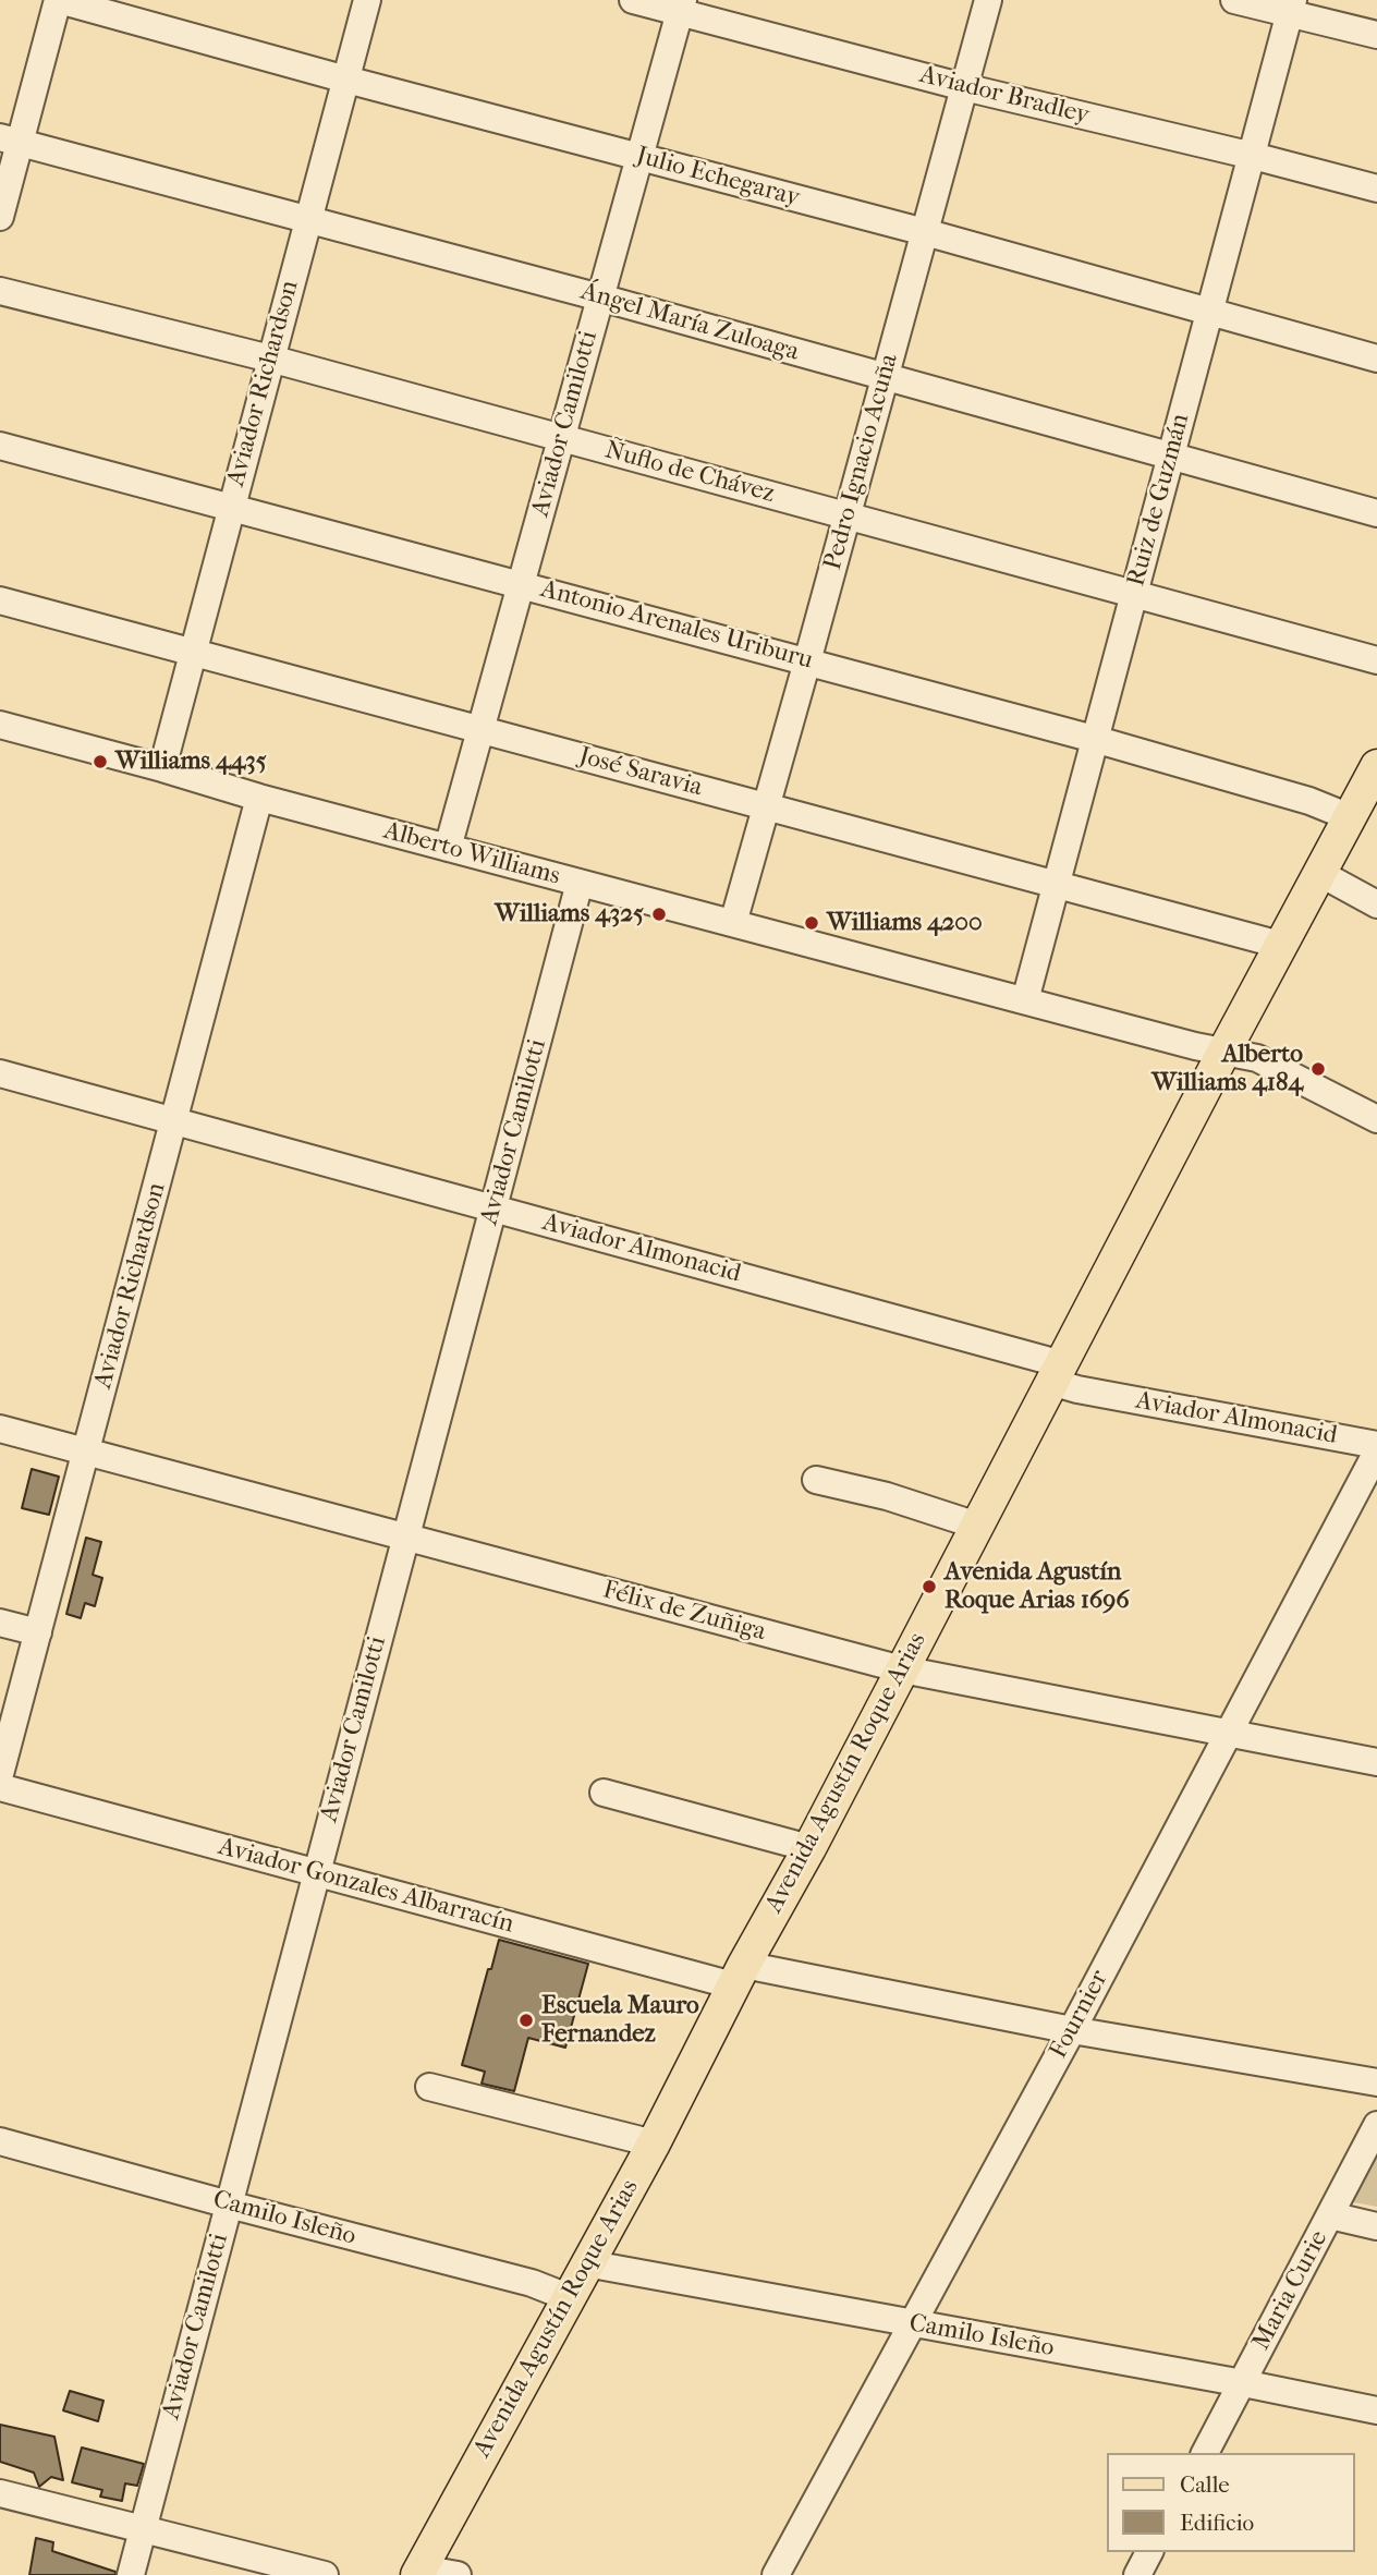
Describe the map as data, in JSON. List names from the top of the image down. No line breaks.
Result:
{"streets":{"main road":["Avenida Agustín Roque Arias"],"street":["Aviador Bradley","Julio Echegaray","Ángel María Zuloaga","Aviador Richardson","Aviador Camilotti","Pedro Ignacio Acuña","Ñuflo de Chávez","Ruiz de Guzmán","Antonio Arenales Uriburu","José Saravia","Alberto Williams","Aviador Almonacid","Félix de Zuñiga","Aviador Gonzales Albarracín","Fournier","Camilo Isleño","Maria Curie"]},"crossings":[["Aviador Bradley","Aviador Camilotti"],["Aviador Bradley","Pedro Ignacio Acuña"],["Aviador Bradley","Ruiz de Guzmán"],["Julio Echegaray","Aviador Richardson"],["Julio Echegaray","Aviador Camilotti"],["Julio Echegaray","Pedro Ignacio Acuña"],["Julio Echegaray","Ruiz de Guzmán"],["Ángel María Zuloaga","Aviador Richardson"],["Ángel María Zuloaga","Aviador Camilotti"],["Ángel María Zuloaga","Pedro Ignacio Acuña"],["Ángel María Zuloaga","Ruiz de Guzmán"],["Aviador Richardson","Ñuflo de Chávez"],["Aviador Richardson","Antonio Arenales Uriburu"],["Aviador Richardson","José Saravia"],["Aviador Richardson","Alberto Williams"],["Aviador Richardson","Aviador Almonacid"],["Aviador Richardson","Félix de Zuñiga"],["Aviador Camilotti","Ñuflo de Chávez"],["Aviador Camilotti","Antonio Arenales Uriburu"],["Aviador Camilotti","José Saravia"],["Aviador Camilotti","Alberto Williams"],["Aviador Camilotti","Aviador Almonacid"],["Aviador Camilotti","Félix de Zuñiga"],["Aviador Camilotti","Aviador Gonzales Albarracín"],["Aviador Camilotti","Camilo Isleño"],["Pedro Ignacio Acuña","Ñuflo de Chávez"],["Pedro Ignacio Acuña","Antonio Arenales Uriburu"],["Pedro Ignacio Acuña","José Saravia"],["Pedro Ignacio Acuña","Alberto Williams"],["Ñuflo de Chávez","Ruiz de Guzmán"],["Ruiz de Guzmán","Antonio Arenales Uriburu"],["Ruiz de Guzmán","José Saravia"],["Ruiz de Guzmán","Alberto Williams"],["Antonio Arenales Uriburu","Avenida Agustín Roque Arias"],["José Saravia","Avenida Agustín Roque Arias"],["Alberto Williams","Avenida Agustín Roque Arias"],["Aviador Almonacid","Avenida Agustín Roque Arias"],["Félix de Zuñiga","Avenida Agustín Roque Arias"],["Félix de Zuñiga","Fournier"],["Avenida Agustín Roque Arias","Aviador Gonzales Albarracín"],["Avenida Agustín Roque Arias","Camilo Isleño"],["Aviador Gonzales Albarracín","Fournier"],["Fournier","Camilo Isleño"],["Camilo Isleño","Maria Curie"]],"places":["Williams 4435","Williams 4325","Williams 4200","Alberto Williams 4184","Avenida Agustín Roque Arias 1696","Escuela Mauro Fernandez"],"legend":["Calle","Edificio"]}
